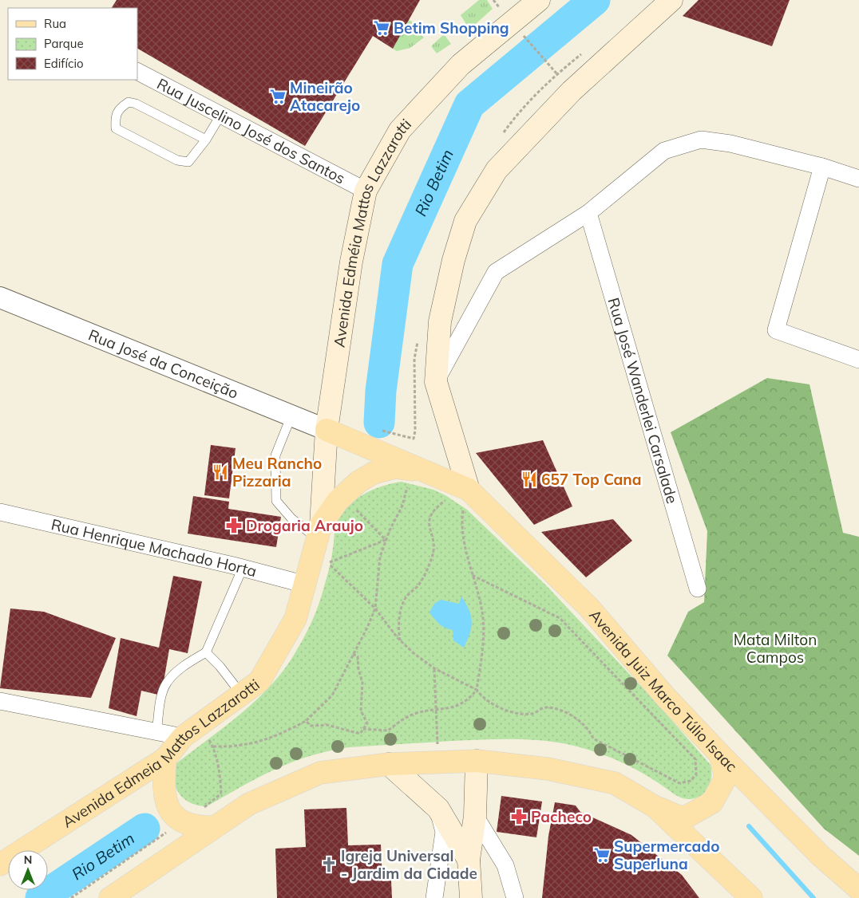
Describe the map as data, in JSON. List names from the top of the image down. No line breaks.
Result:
{"streets":{"main road":["Avenida Edméia Mattos Lazzarotti","Avenida Juiz Marco Túlio Isaac","Avenida Edmeia Mattos Lazzarotti"],"street":["Rua Juscelino José dos Santos","Rua José da Conceição","Rua José Wanderlei Carsalade","Rua Henrique Machado Horta"]},"crossings":[["Rua Juscelino José dos Santos","Avenida Edméia Mattos Lazzarotti"],["Avenida Edméia Mattos Lazzarotti","Rua José da Conceição"],["Avenida Edméia Mattos Lazzarotti","Avenida Edmeia Mattos Lazzarotti"],["Rua Henrique Machado Horta","Avenida Edmeia Mattos Lazzarotti"]],"water":["Rio Betim"],"parks":["Mata Milton Campos"],"places":{"supermarket":["Betim Shopping","Mineirão Atacarejo","Supermercado Superluna"],"restaurant":["Meu Rancho Pizzaria","657 Top Cana"],"pharmacy":["Drogaria Araujo","Pacheco"],"church":["Igreja Universal - Jardim da Cidade"]},"legend":["Rua","Parque","Edifício"],"north":"top"}
